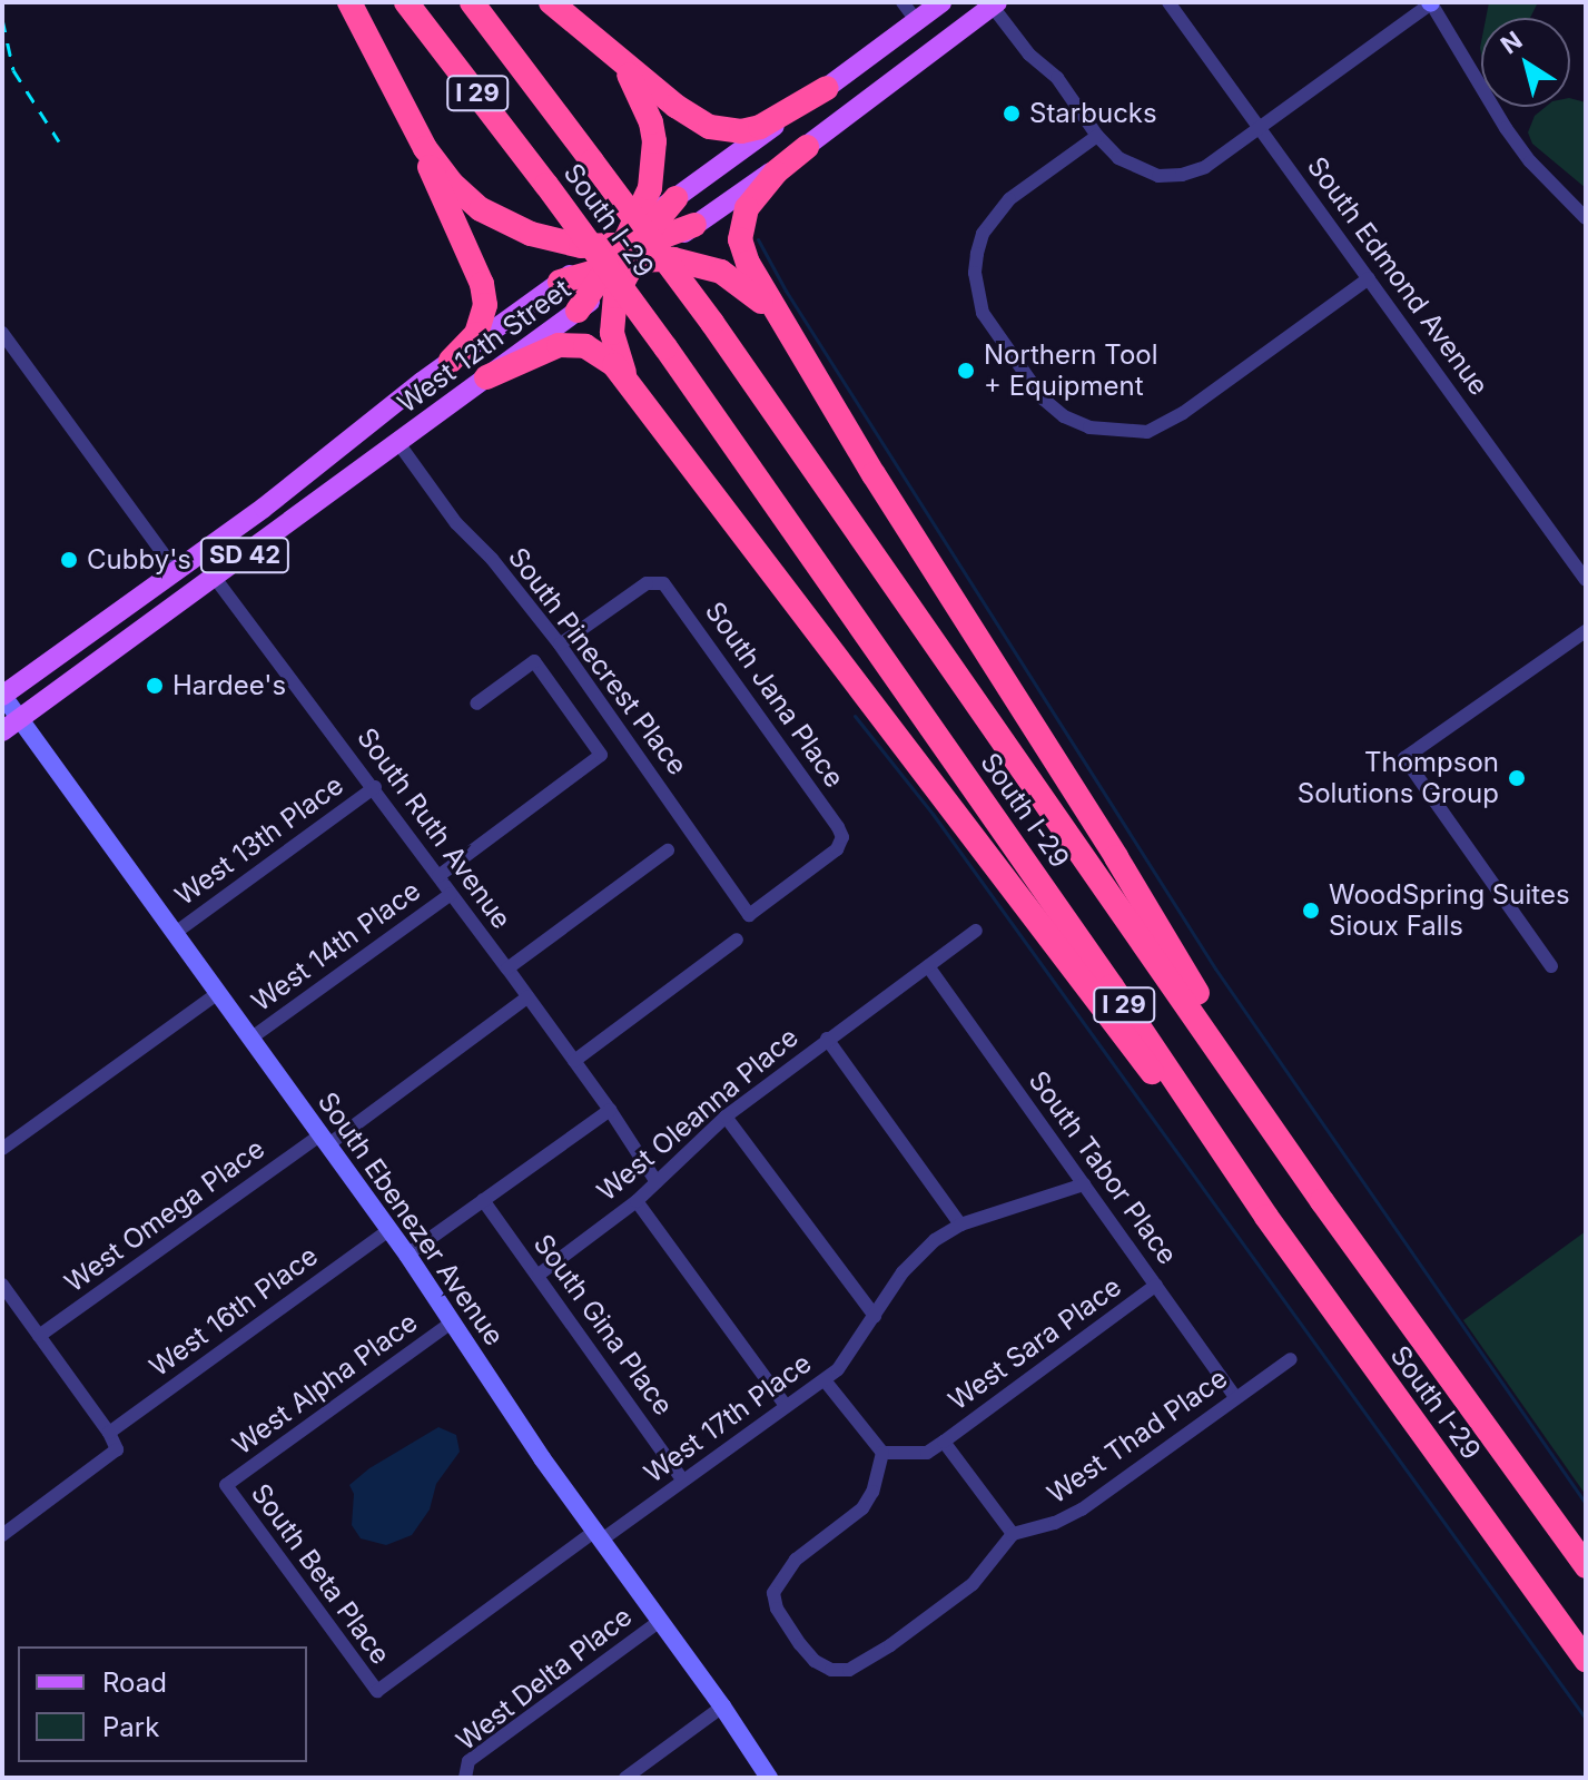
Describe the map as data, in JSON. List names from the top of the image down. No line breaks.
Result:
{"streets":{"highway":["I 29","South I-29"],"main road":["West 12th Street","SD 42"],"street":["South Edmond Avenue","South Pinecrest Place","South Jana Place","South Ruth Avenue","West 13th Place","West 14th Place","West Oleanna Place","South Tabor Place","West Omega Place","South Ebenezer Avenue","West 16th Place","South Gina Place","West Sara Place","West Alpha Place","West 17th Place","West Thad Place","South Beta Place","West Delta Place"]},"crossings":[["West 12th Street","South Pinecrest Place"],["West 12th Street","South Ruth Avenue"],["West 12th Street","South Ebenezer Avenue"],["South Pinecrest Place","South Jana Place"],["South Ruth Avenue","West 13th Place"],["South Ruth Avenue","West 14th Place"],["South Ruth Avenue","West Oleanna Place"],["South Ruth Avenue","West Omega Place"],["West 13th Place","South Ebenezer Avenue"],["West 14th Place","South Ebenezer Avenue"],["West Oleanna Place","South Tabor Place"],["West Oleanna Place","South Gina Place"],["South Tabor Place","West Sara Place"],["South Tabor Place","West 17th Place"],["South Tabor Place","West Thad Place"],["West Omega Place","South Ebenezer Avenue"],["South Ebenezer Avenue","West 16th Place"],["South Ebenezer Avenue","West Alpha Place"],["South Ebenezer Avenue","West 17th Place"],["South Ebenezer Avenue","West Delta Place"],["South Gina Place","West 17th Place"],["West Alpha Place","South Beta Place"],["West 17th Place","South Beta Place"]],"places":["Starbucks","Northern Tool + Equipment","Cubby's","Hardee's","Thompson Solutions Group","WoodSpring Suites Sioux Falls"],"legend":["Road","Park"],"north":"top left"}
